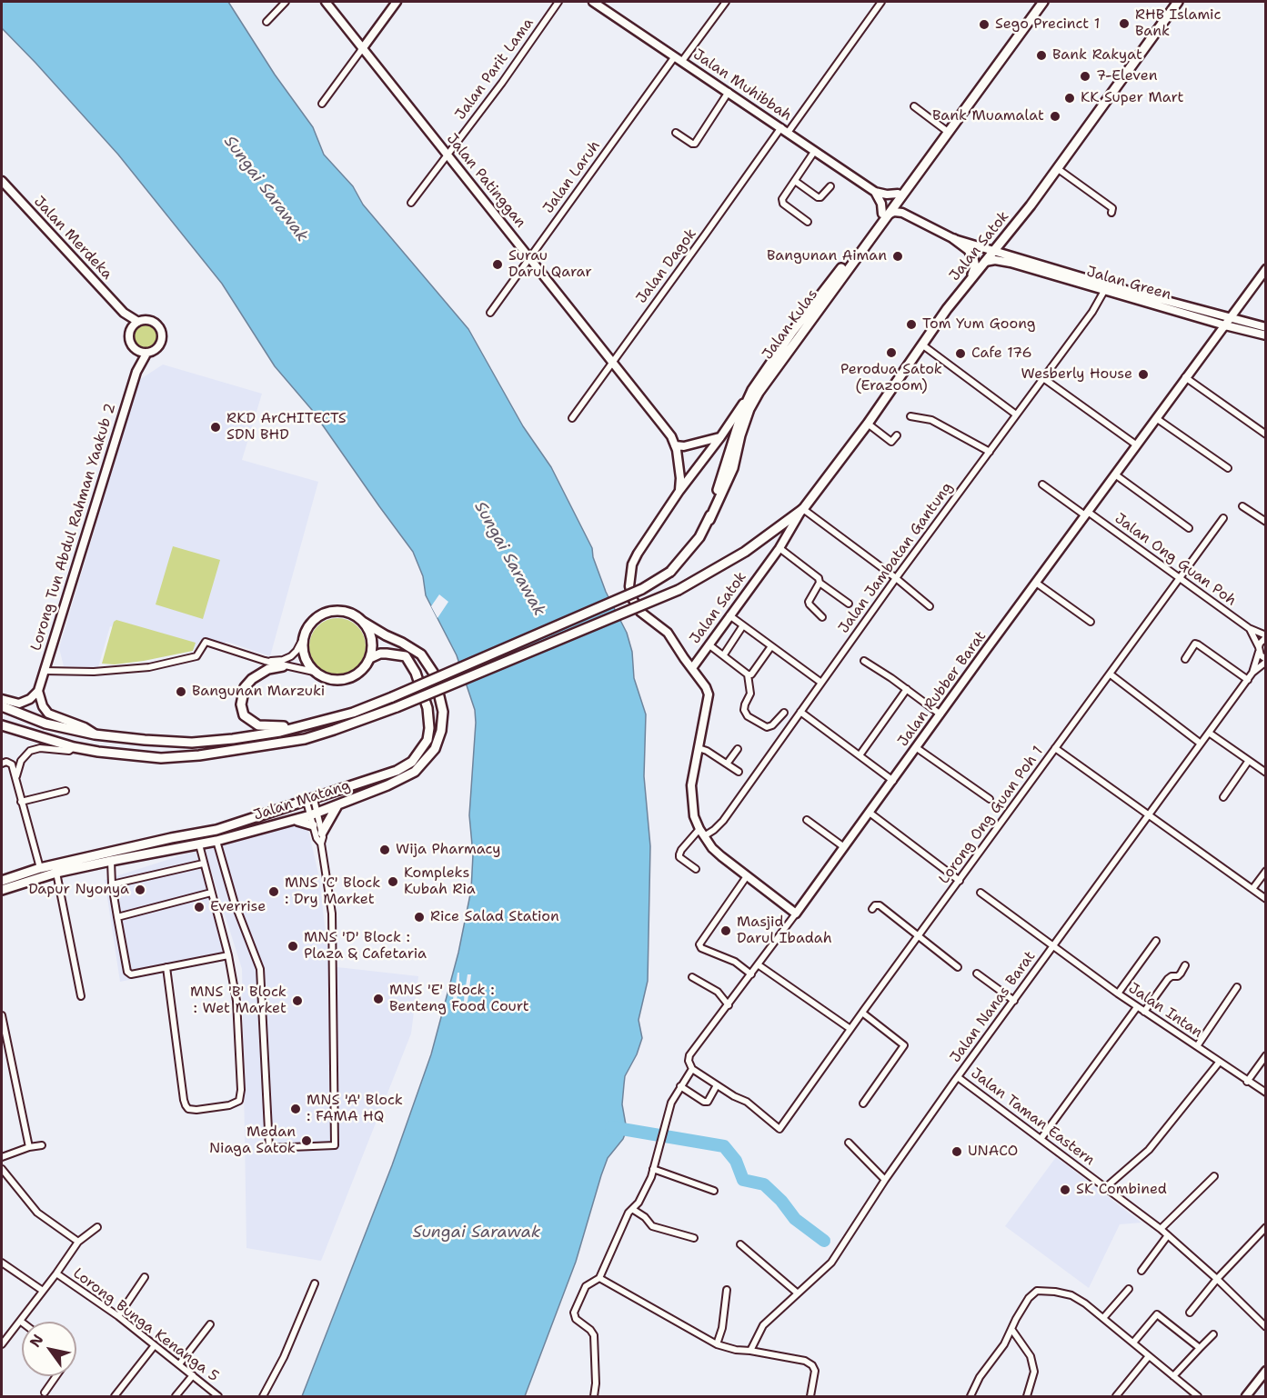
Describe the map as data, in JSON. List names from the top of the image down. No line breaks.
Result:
{"streets":{"main road":["Jalan Muhibbah","Jalan Patinggan","Jalan Merdeka","Jalan Satok","Jalan Green","Jalan Kulas","Lorong Tun Abdul Rahman Yaakub 2","Jalan Rubber Barat","Jalan Matang"],"street":["Jalan Parit Lama","Jalan Laruh","Jalan Dagok","Jalan Jambatan Gantung","Jalan Ong Guan Poh","Lorong Ong Guan Poh 1","Jalan Nanas Barat","Jalan Intan","Jalan Taman Eastern","Lorong Bunga Kenanga 5"]},"crossings":[["Jalan Parit Lama","Jalan Patinggan"],["Jalan Muhibbah","Jalan Laruh"],["Jalan Muhibbah","Jalan Dagok"],["Jalan Muhibbah","Jalan Kulas"],["Jalan Laruh","Jalan Patinggan"],["Jalan Patinggan","Jalan Dagok"],["Jalan Patinggan","Jalan Kulas"],["Jalan Satok","Jalan Green"],["Jalan Satok","Jalan Kulas"],["Jalan Green","Jalan Jambatan Gantung"],["Jalan Green","Jalan Rubber Barat"],["Jalan Kulas","Jalan Jambatan Gantung"],["Jalan Ong Guan Poh","Jalan Rubber Barat"],["Jalan Ong Guan Poh","Lorong Ong Guan Poh 1"],["Jalan Ong Guan Poh","Jalan Nanas Barat"],["Jalan Nanas Barat","Jalan Intan"],["Jalan Nanas Barat","Jalan Taman Eastern"]],"water":["Sungai Sarawak"],"places":["RHB Islamic Bank","Sego Precinct 1","Bank Rakyat","7-Eleven","KK Super Mart","Bank Muamalat","Bangunan Aiman","Surau Darul Qarar","Tom Yum Goong","Perodua Satok (Erazoom)","Cafe 176","Wesberly House","RKD ArCHITECTS SDN BHD","Bangunan Marzuki","Wija Pharmacy","Kompleks Kubah Ria","Dapur Nyonya","MNS 'C' Block : Dry Market","Everrise","Rice Salad Station","Masjid Darul Ibadah","MNS 'D' Block : Plaza & Cafetaria","MNS 'E' Block : Benteng Food Court","MNS 'B' Block : Wet Market","MNS 'A' Block : FAMA HQ","Medan Niaga Satok","UNACO","SK Combined"],"north":"top left"}
